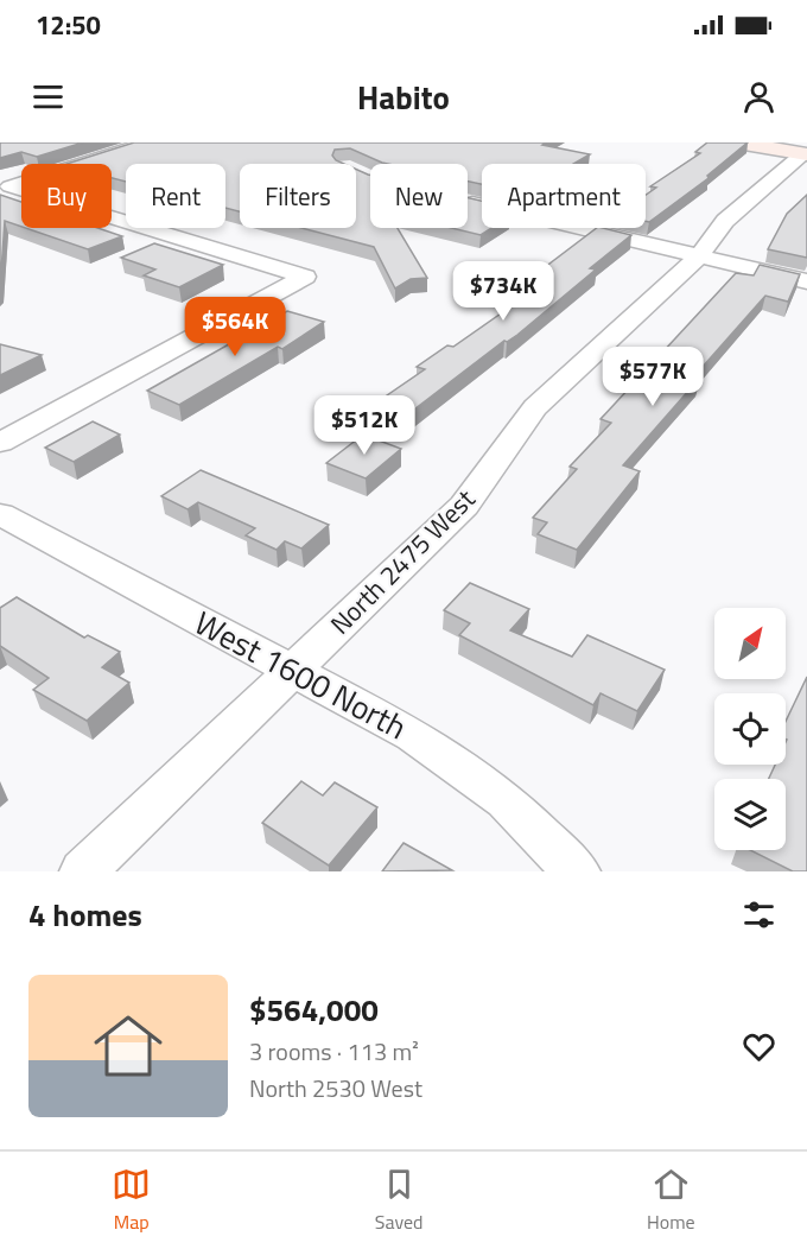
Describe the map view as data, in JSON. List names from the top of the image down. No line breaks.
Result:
{"streets":{"street":["North 2475 West","West 1600 North"]},"crossings":[["North 2475 West","West 1600 North"]],"north":"top right","page":{"status":"12:50","header":"Habito","chip":["Buy","Rent","Filters","New","Apartment"],"price":["$734K","$564K","$577K","$512K"],"heading":"4 homes","list":[{"name":"$564,000","note":"3 rooms · 113 m² · North 2530 West"}],"tabs":["Map","Saved","Home"]}}
